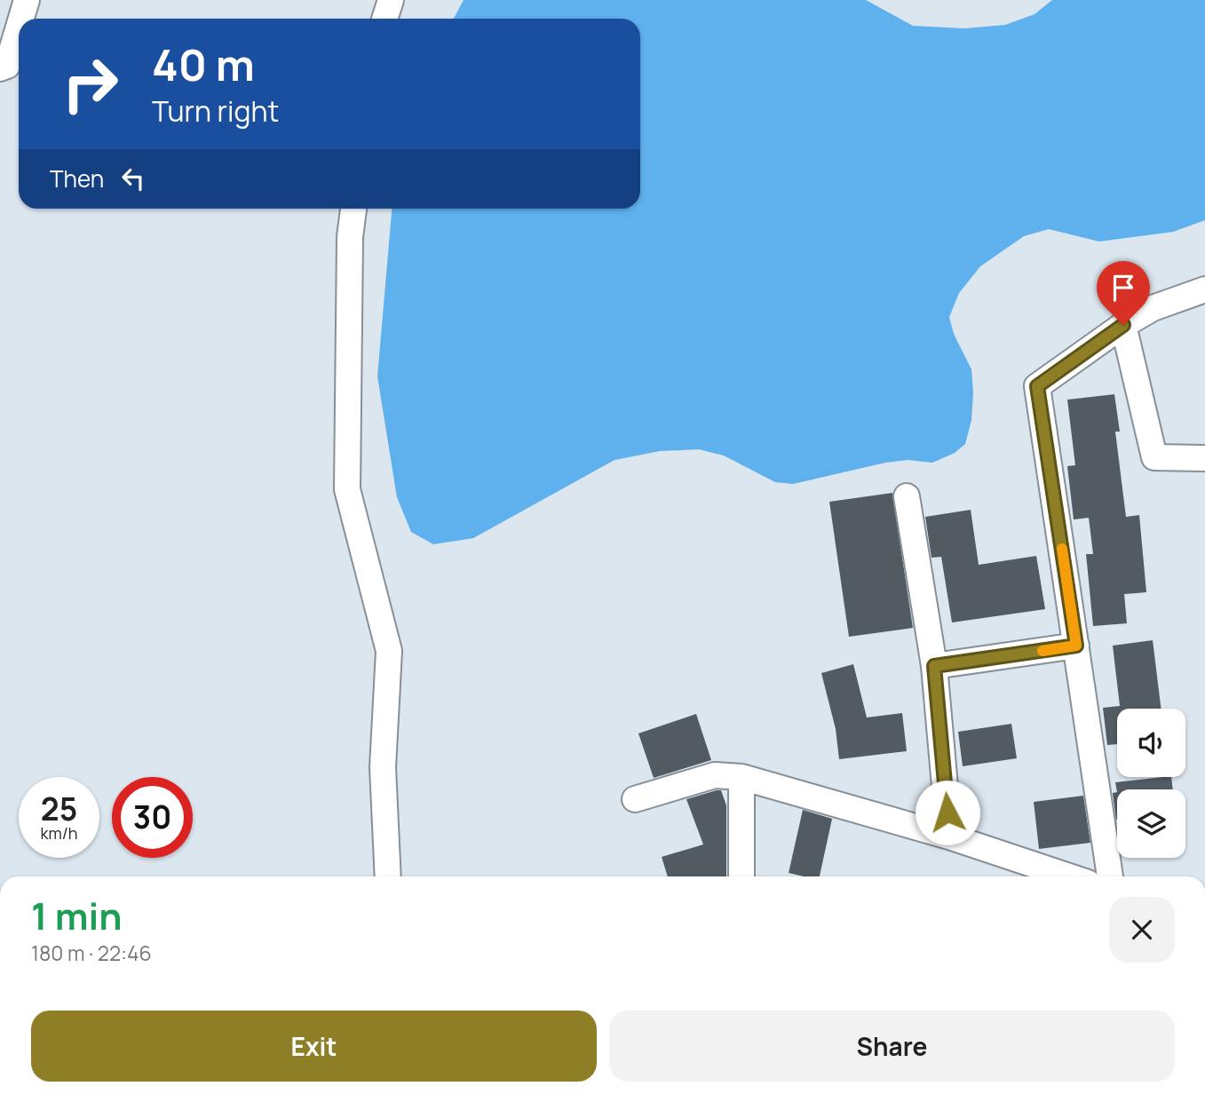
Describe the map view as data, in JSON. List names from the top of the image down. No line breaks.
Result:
{"page":{"turn":["40 m","Turn right"],"then":"Then","speed":"25 km/h","limit":"30","heading":["1 min","180 m · 22:46"],"buttons":["Exit","Share"]}}
